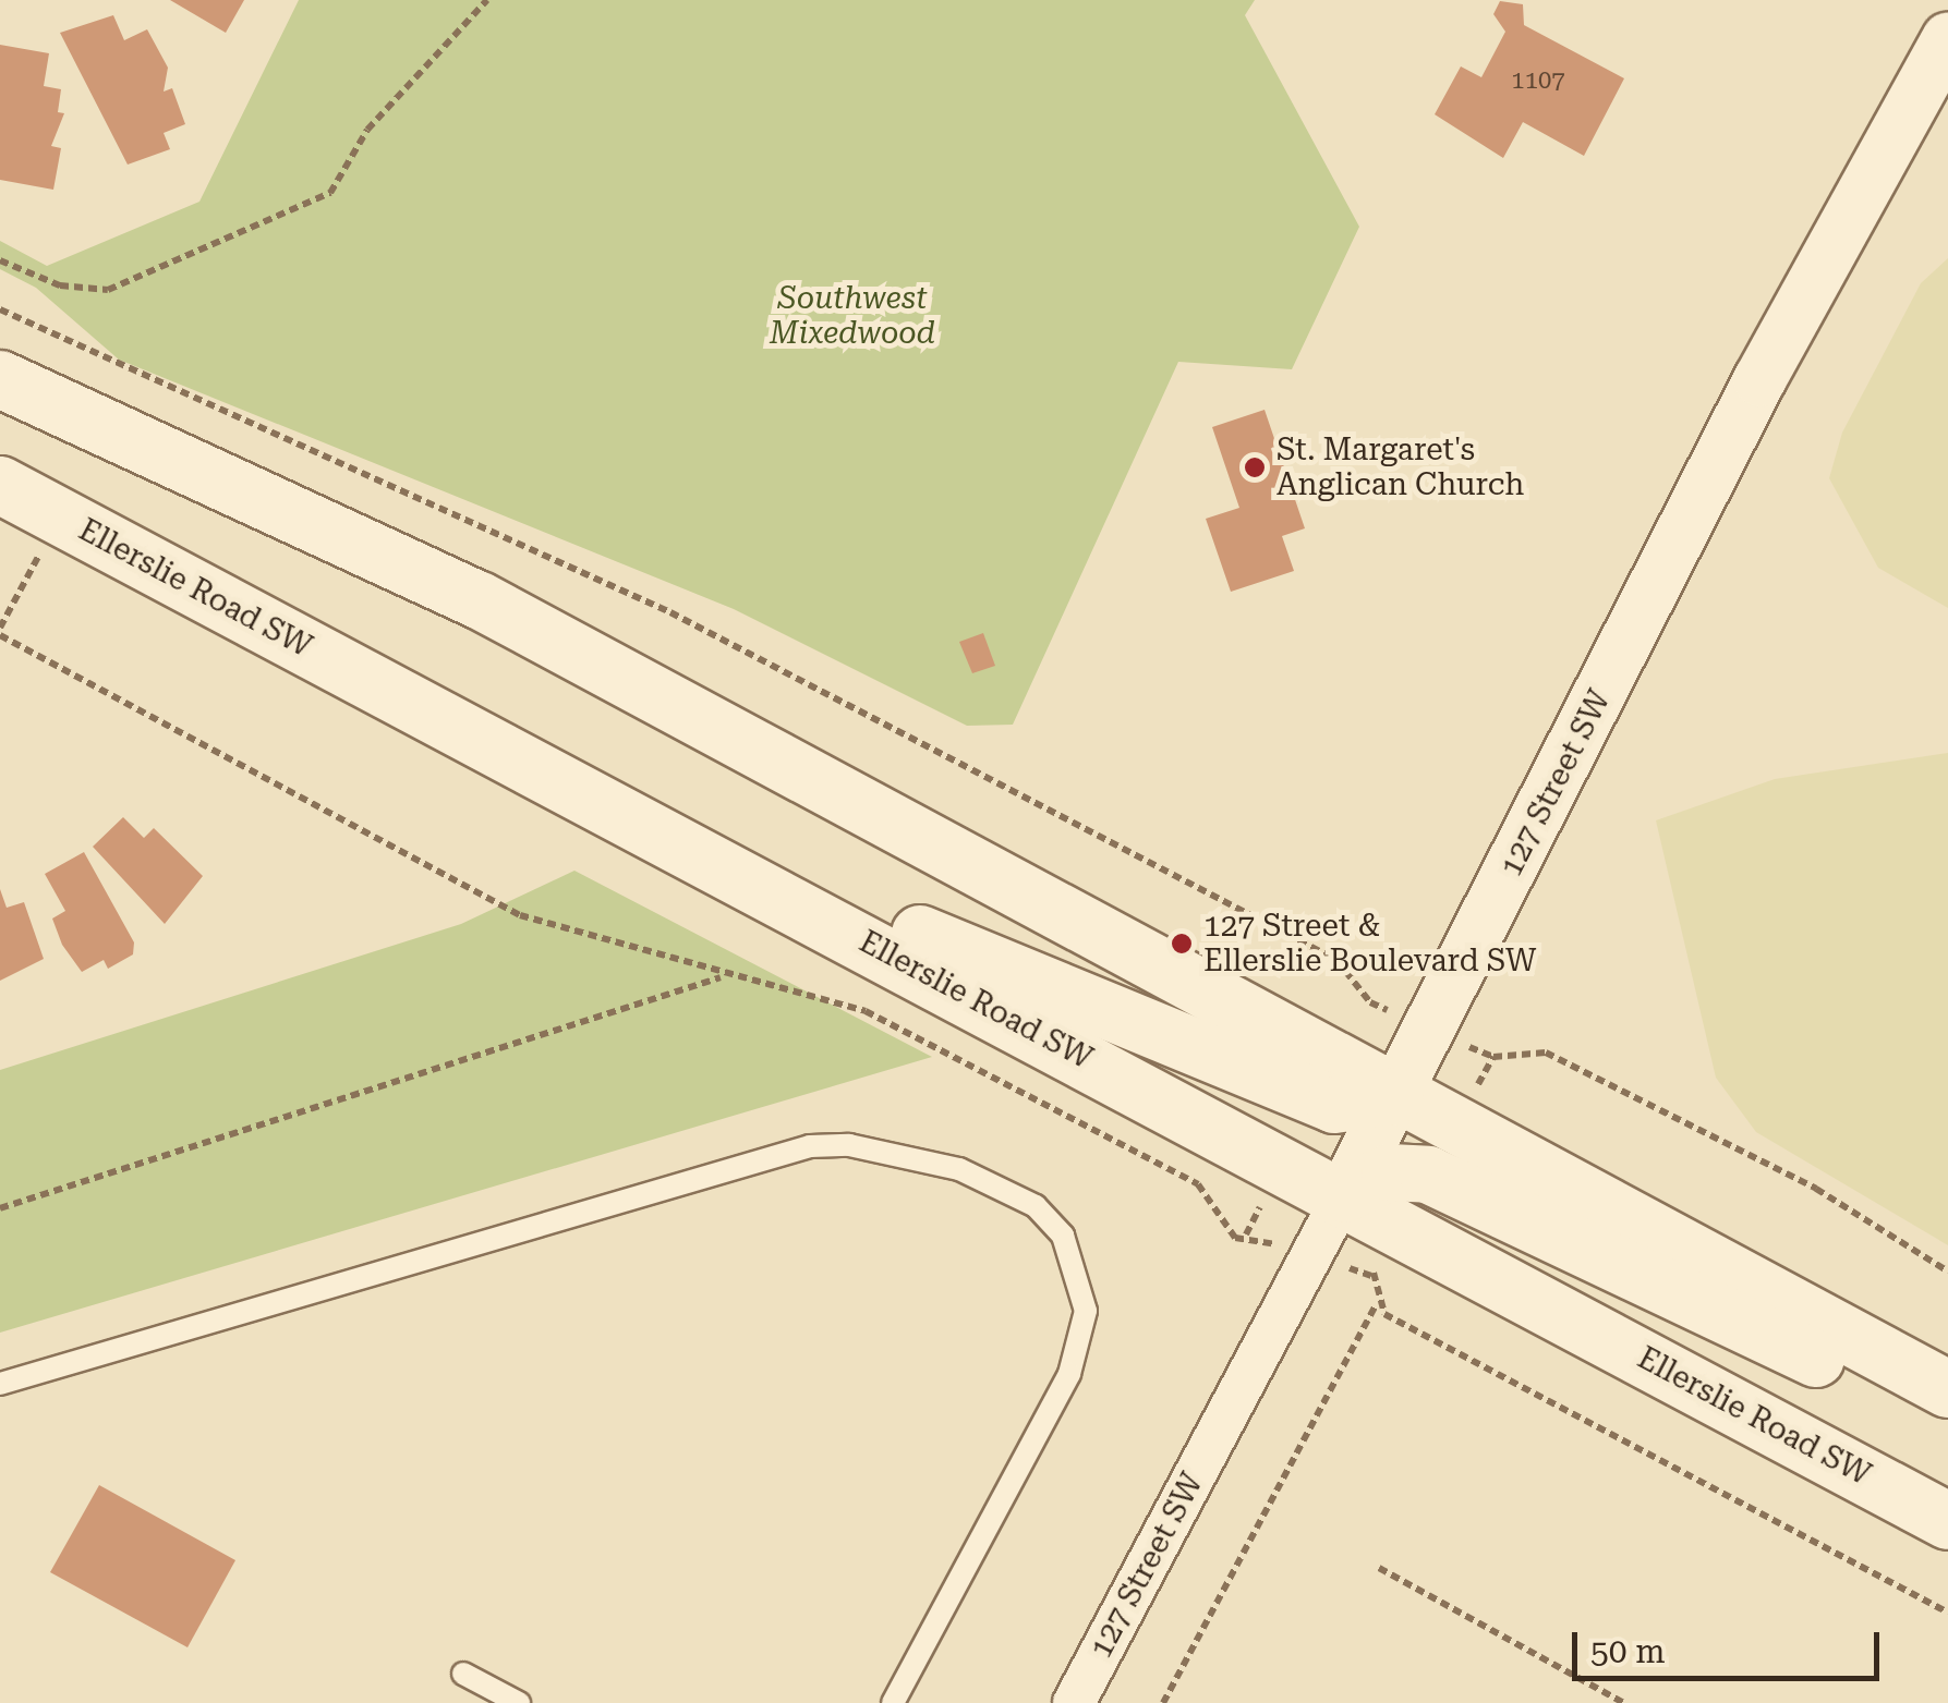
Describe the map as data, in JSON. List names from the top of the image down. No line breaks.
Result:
{"streets":{"main road":["Ellerslie Road SW"],"street":["127 Street SW"]},"crossings":[["Ellerslie Road SW","127 Street SW"]],"parks":["Southwest Mixedwood"],"places":["St. Margaret's Anglican Church","127 Street & Ellerslie Boulevard SW"],"house_numbers":["1107"],"scale_bar":"50 m"}
